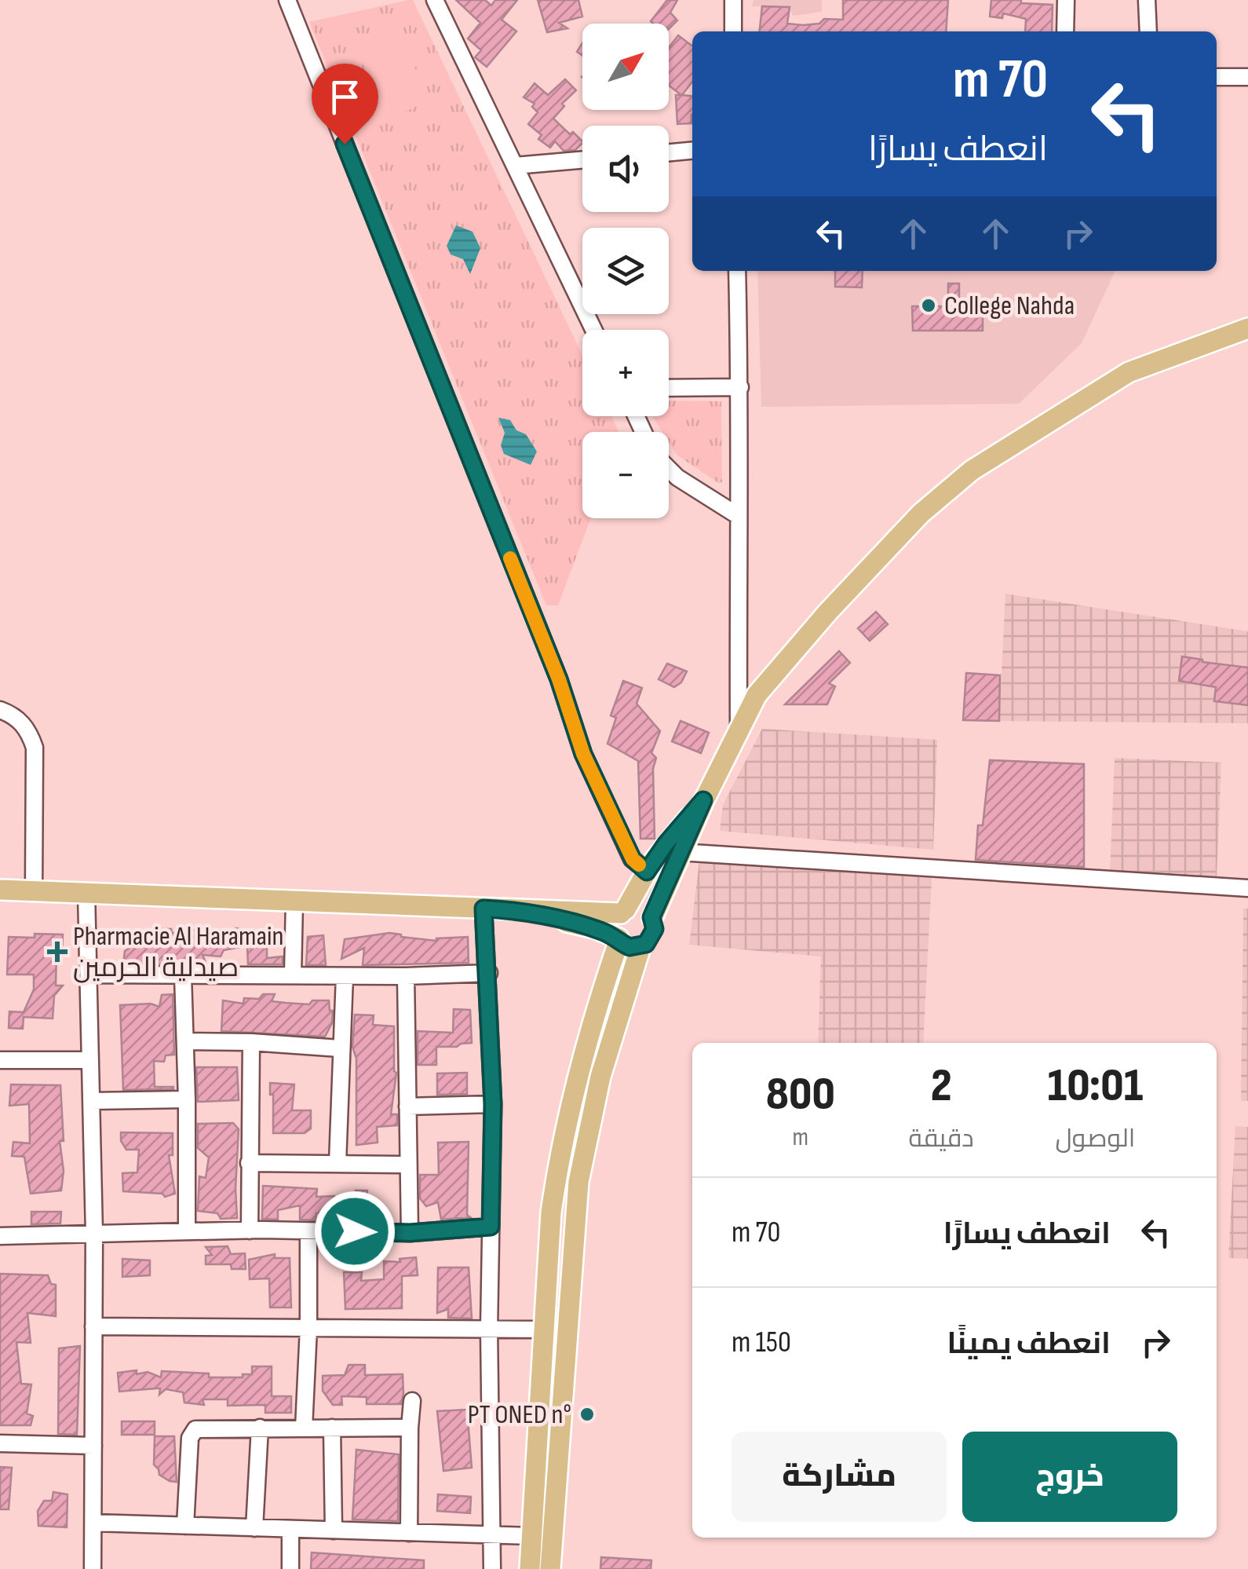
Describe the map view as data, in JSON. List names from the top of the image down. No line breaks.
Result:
{"places":{"other":["College Nahda","PT ONED n°"],"health":["Pharmacie Al Haramain صيدلية الحرمين"]},"north":"top right","page":{"map_buttons":["+","−"],"turn":["70 m","انعطف يسارًا"],"eta":["10:01","الوصول","2","دقيقة","800","m"],"list":[{"name":"انعطف يسارًا","value":"70 m"},{"name":"انعطف يمينًا","value":"150 m"}],"buttons":["خروج","مشاركة"]}}
